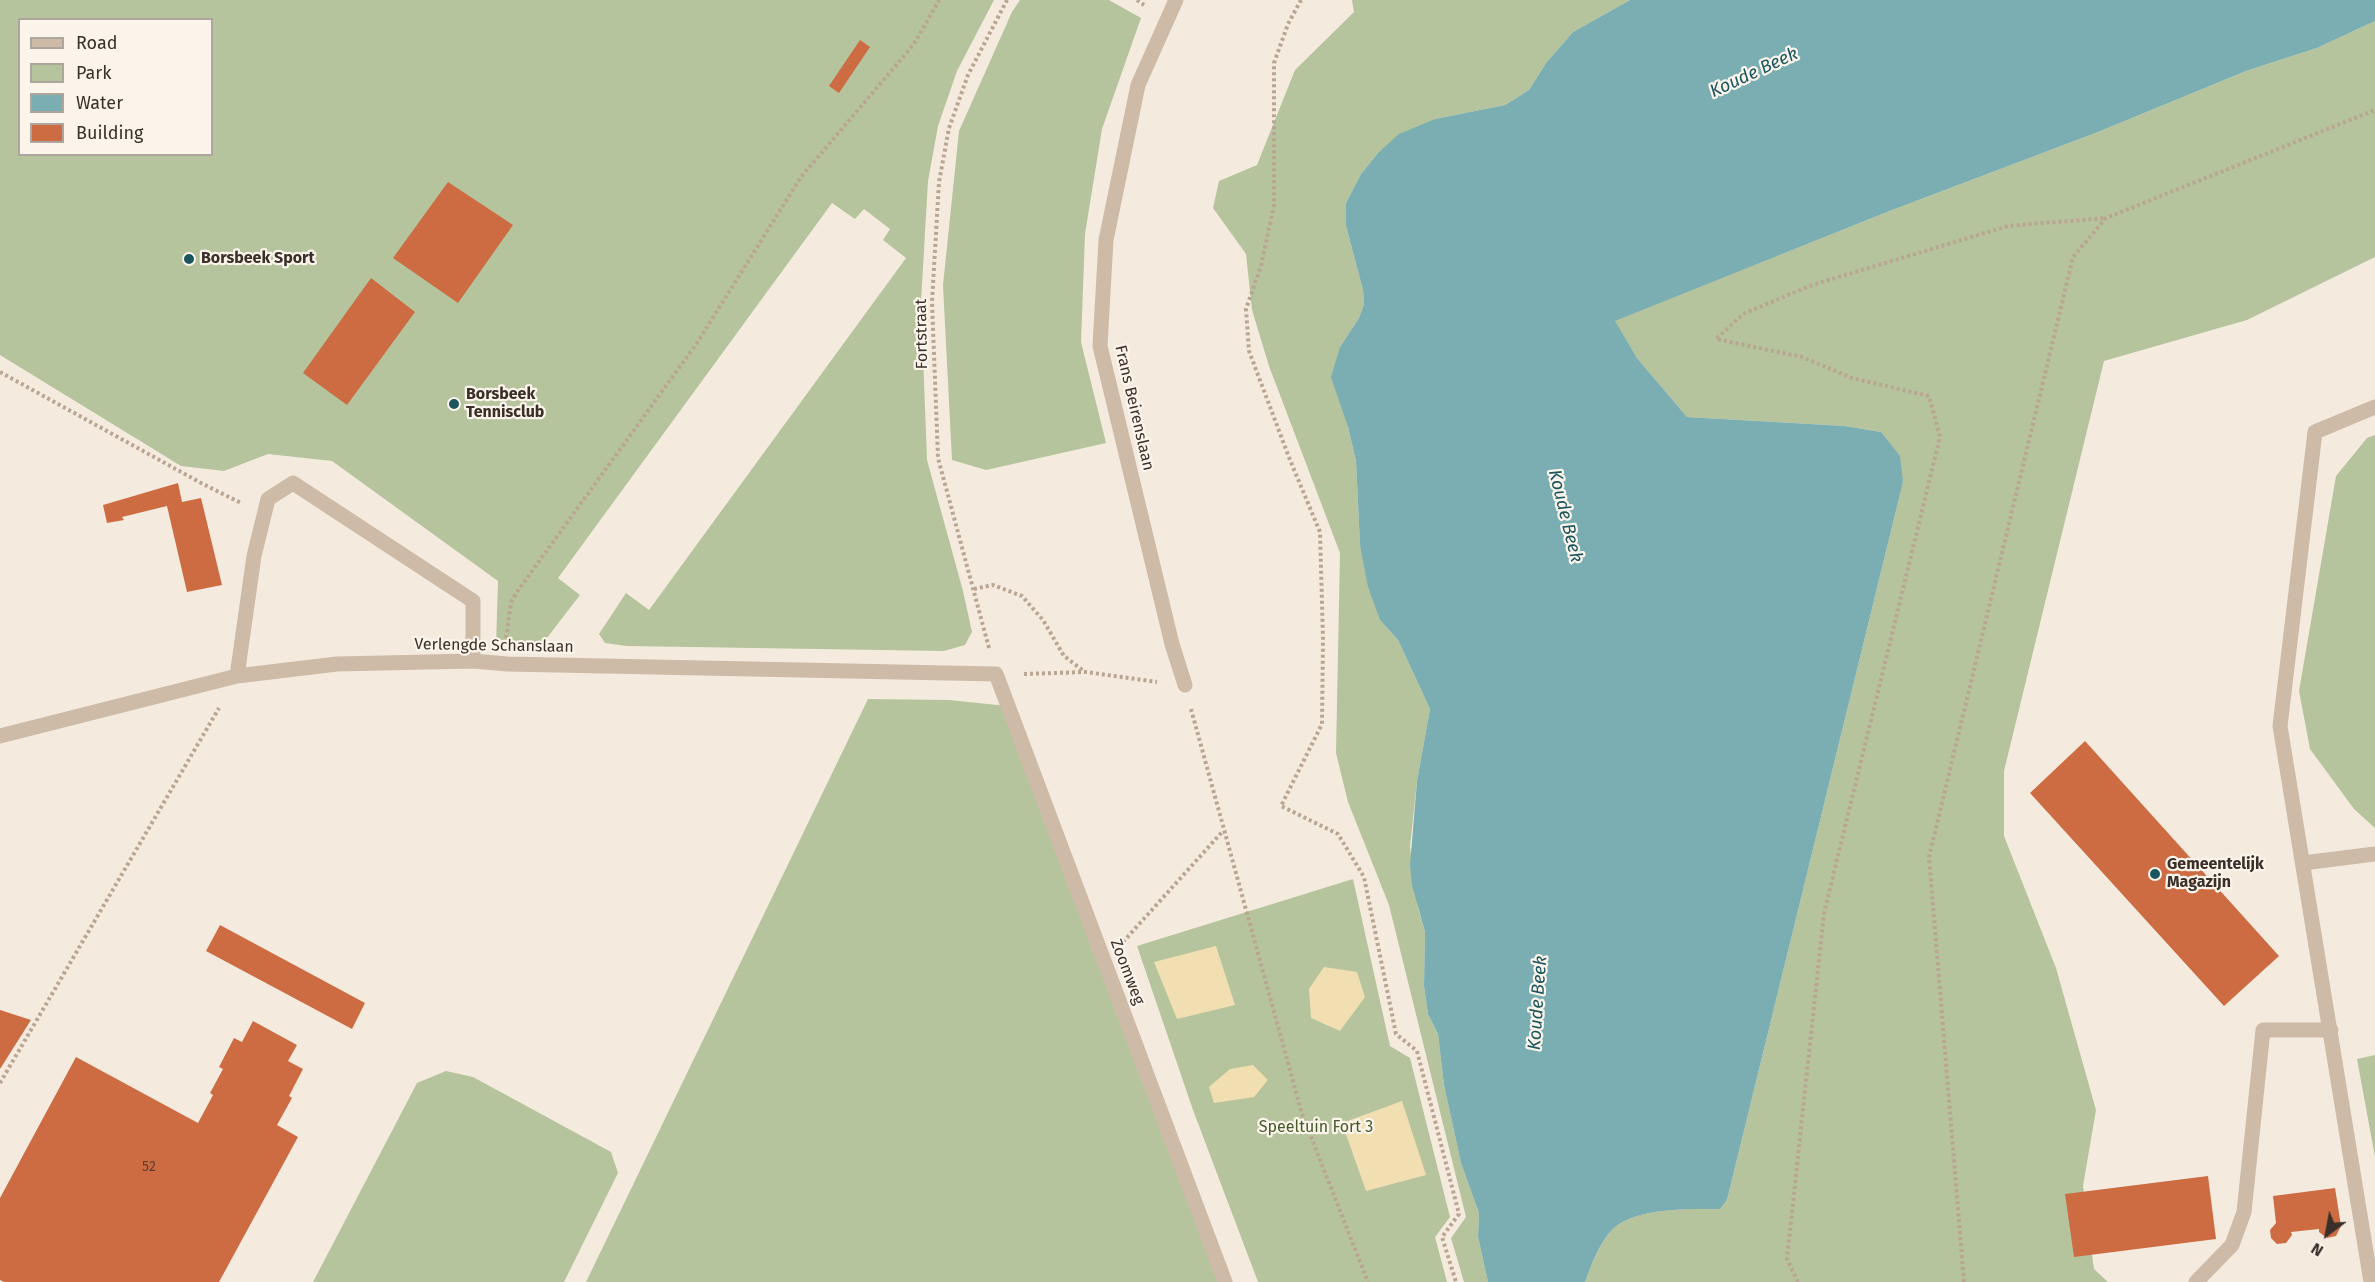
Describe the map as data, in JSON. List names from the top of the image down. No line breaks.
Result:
{"streets":{"street":["Frans Beirenslaan","Verlengde Schanslaan","Zoomweg"],"path":["Fortstraat"]},"crossings":[["Fortstraat","Verlengde Schanslaan"],["Fortstraat","Zoomweg"],["Verlengde Schanslaan","Zoomweg"]],"water":["Koude Beek"],"parks":["Speeltuin Fort 3"],"places":["Borsbeek Sport","Borsbeek Tennisclub","Gemeentelijk Magazijn"],"house_numbers":["52"],"legend":["Road","Park","Water","Building"],"north":"bottom left"}
